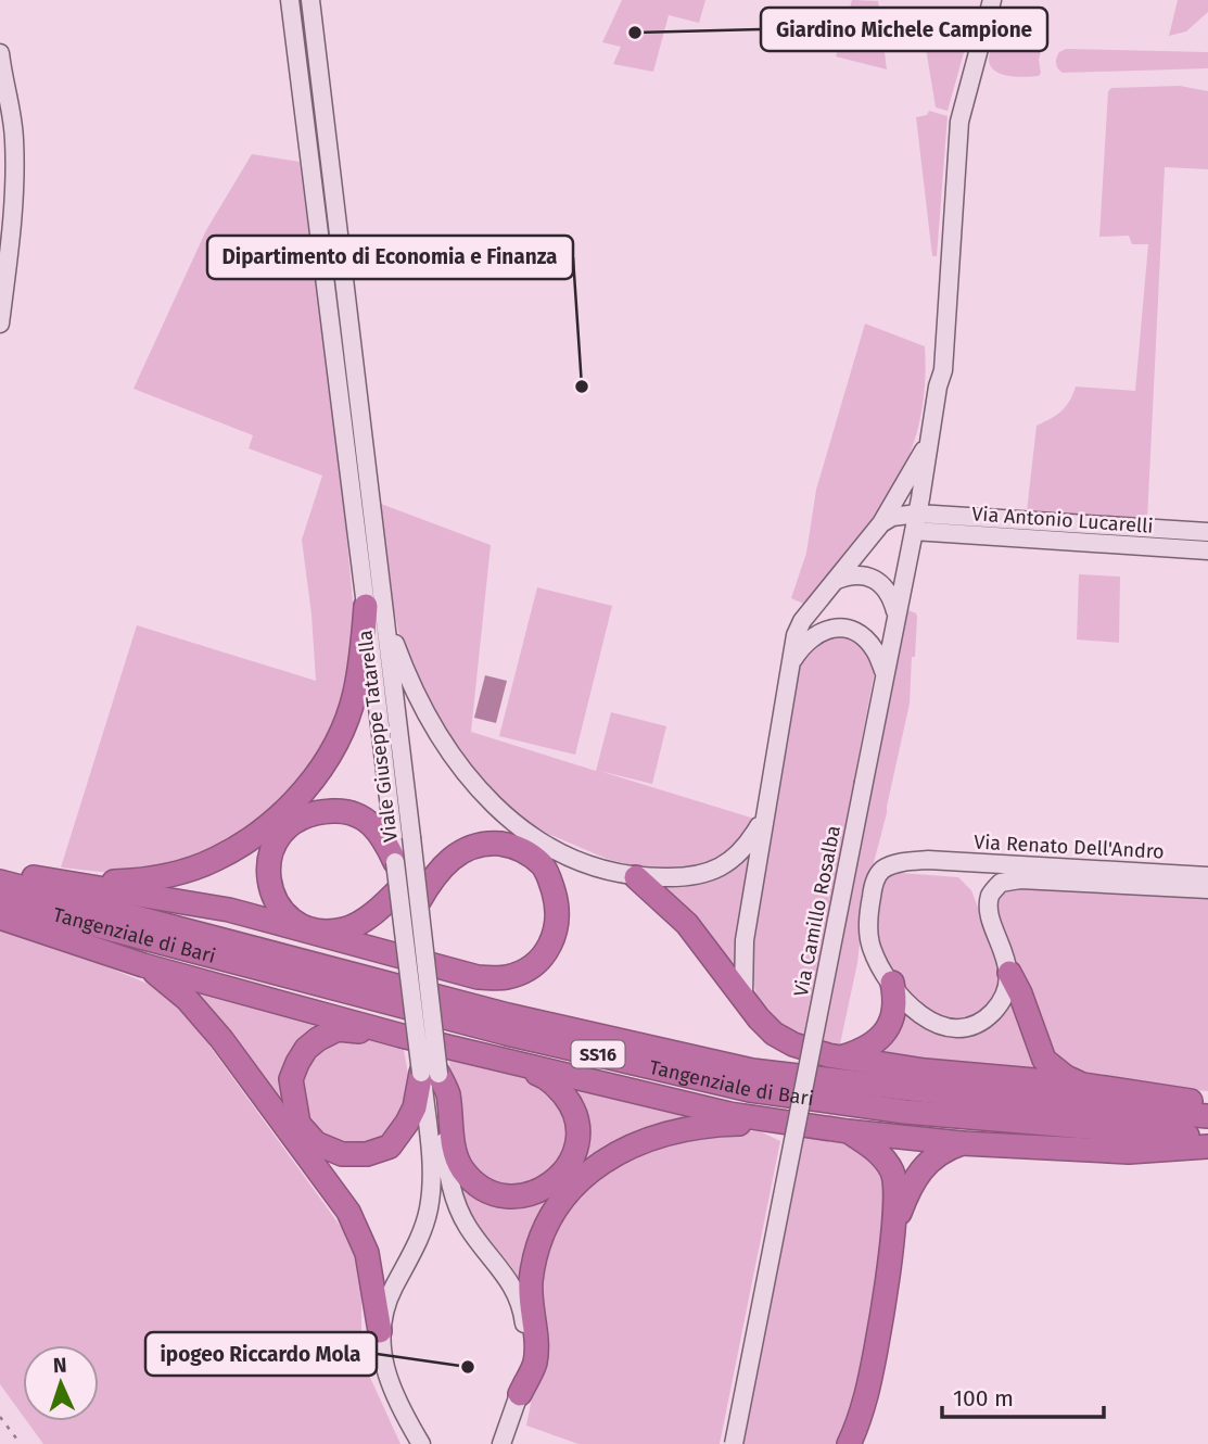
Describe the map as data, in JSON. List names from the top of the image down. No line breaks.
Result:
{"streets":{"highway":["Tangenziale di Bari","SS16"],"street":["Via Antonio Lucarelli","Viale Giuseppe Tatarella","Via Renato Dell'Andro","Via Camillo Rosalba"]},"crossings":[["Via Antonio Lucarelli","Via Camillo Rosalba"]],"places":["Giardino Michele Campione","Dipartimento di Economia e Finanza","ipogeo Riccardo Mola"],"scale_bar":"100 m","north":"top"}
